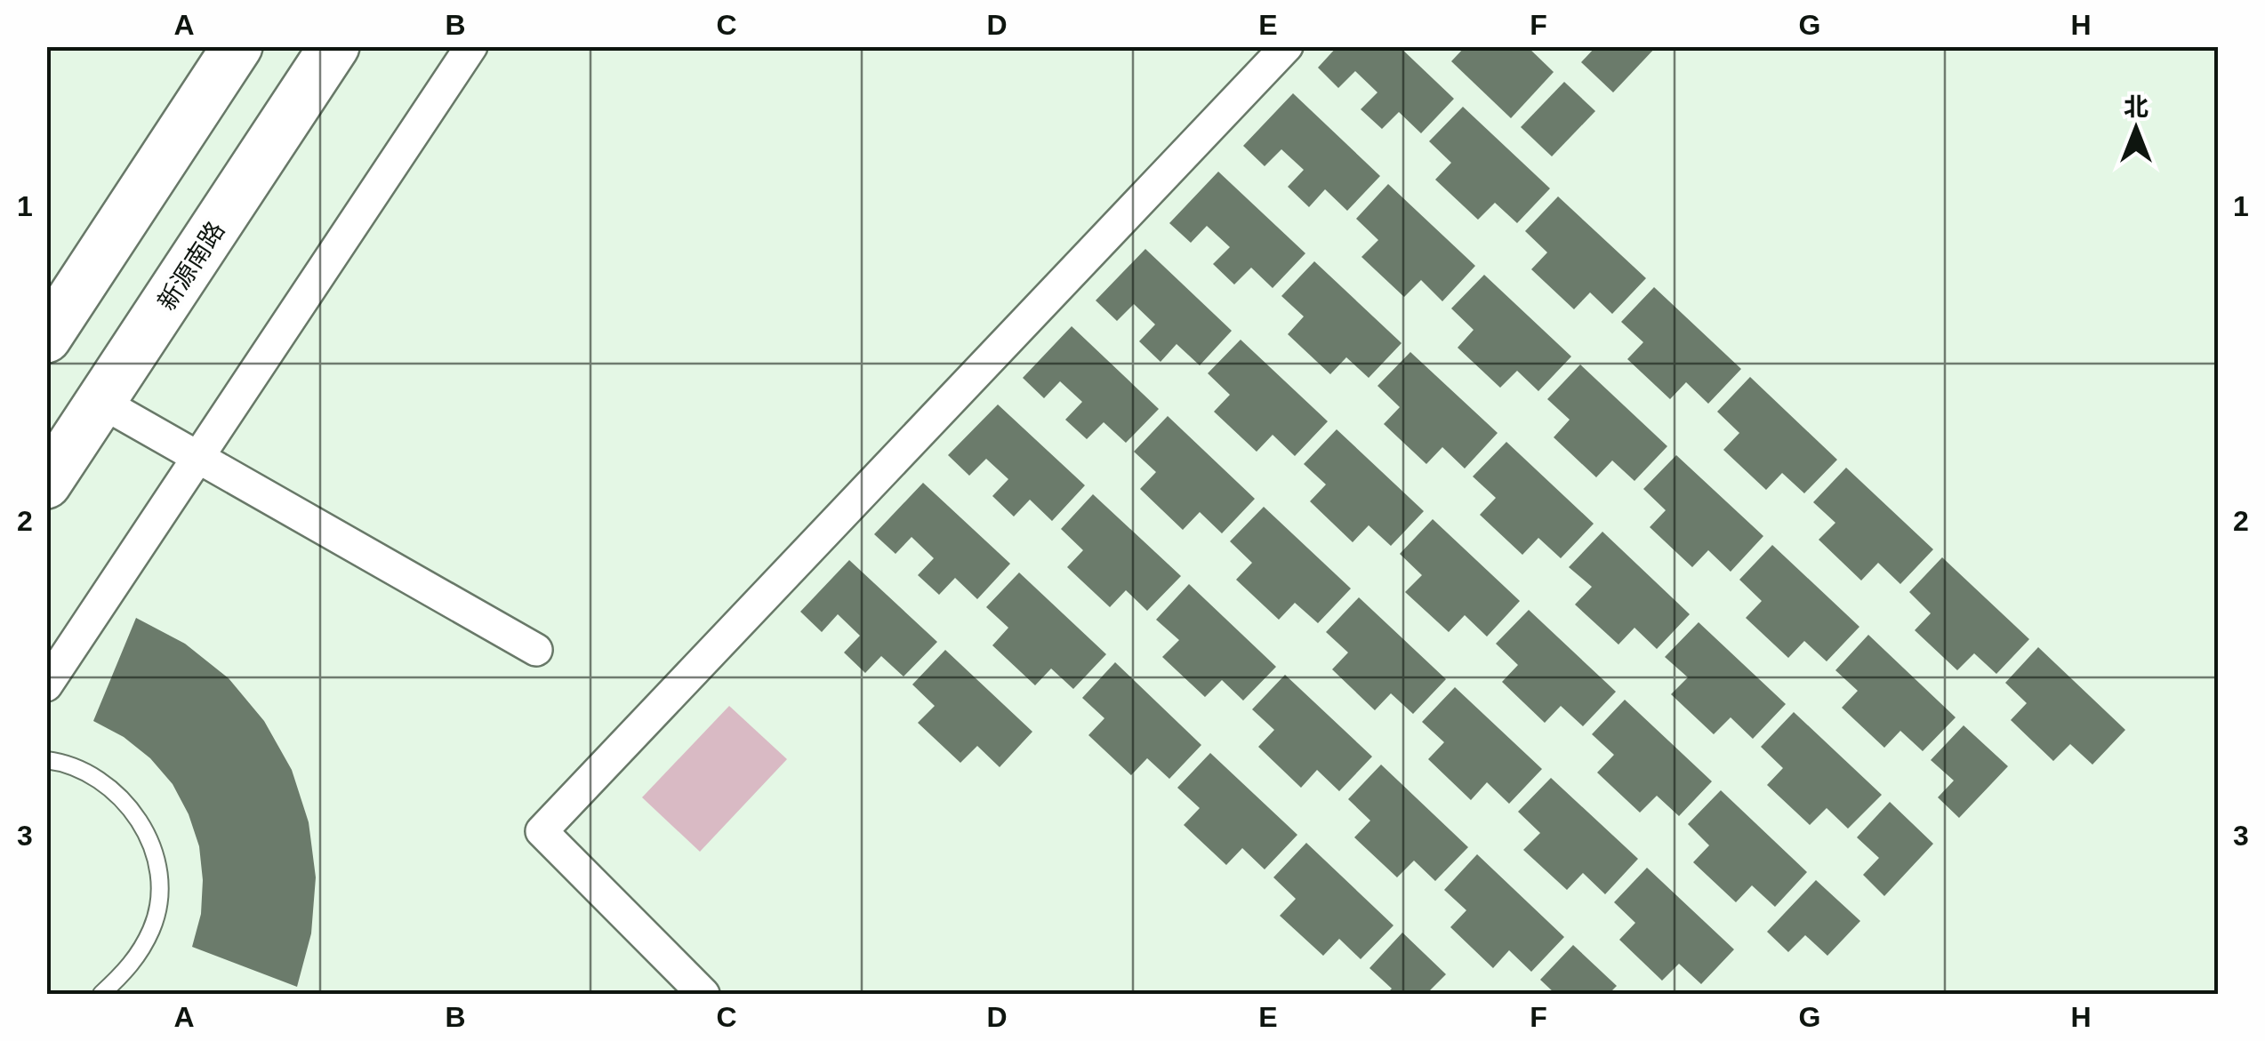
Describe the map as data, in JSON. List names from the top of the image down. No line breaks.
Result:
{"streets":{"main road":["新源南路"]},"north":"top","grid":{"columns":["A","B","C","D","E","F","G","H"],"rows":["1","2","3"]}}
